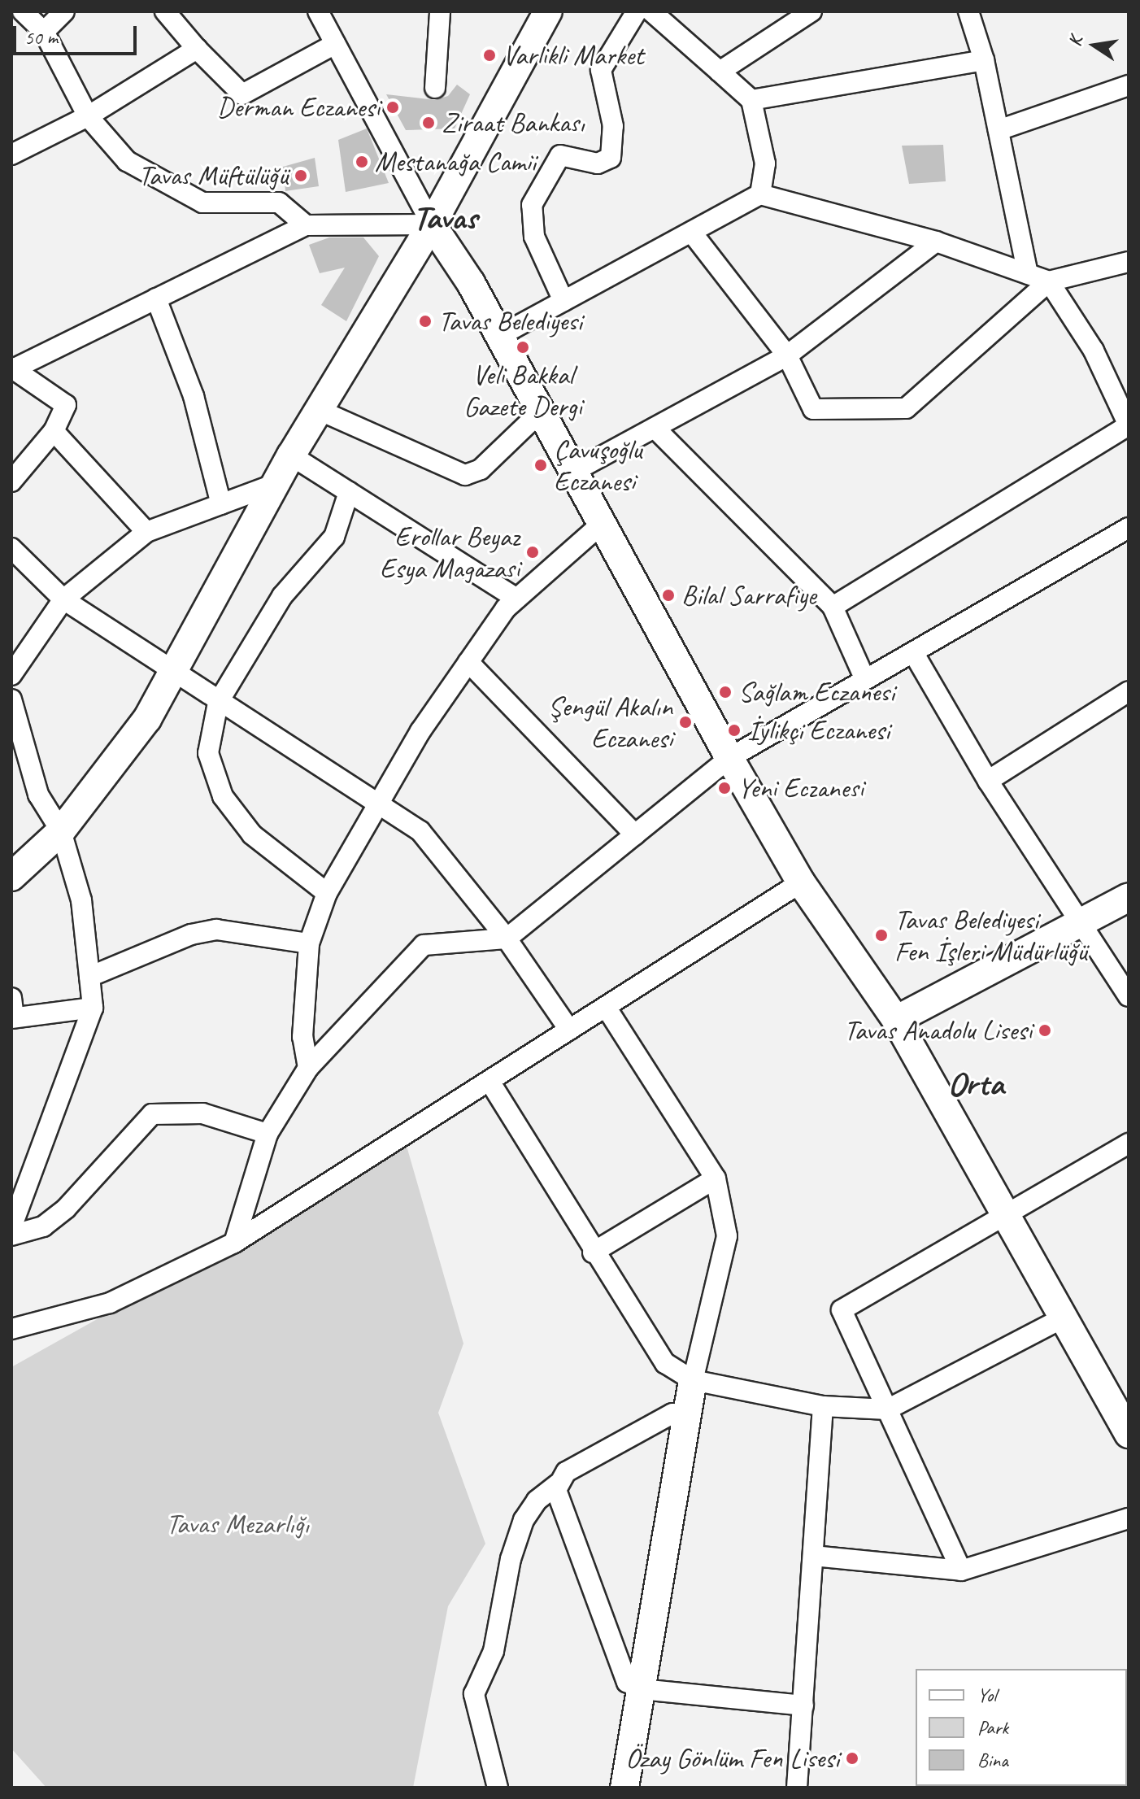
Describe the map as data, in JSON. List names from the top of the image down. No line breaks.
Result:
{"districts":["Tavas","Orta"],"parks":["Tavas Mezarlığı"],"places":["Varlikli Market","Derman Eczanesi","Ziraat Bankası","Mestanağa Camii","Tavas Müftülüğü","Tavas Belediyesi","Veli Bakkal Gazete Dergi","Çavuşoğlu Eczanesi","Erollar Beyaz Esya Magazasi","Bilal Sarrafiye","Sağlam Eczanesi","Şengül Akalın Eczanesi","İylikçi Eczanesi","Yeni Eczanesi","Tavas Belediyesi Fen İşleri Müdürlüğü","Tavas Anadolu Lisesi","Özay Gönlüm Fen Lisesi"],"legend":["Yol","Park","Bina"],"scale_bar":"50 m","north":"left"}
